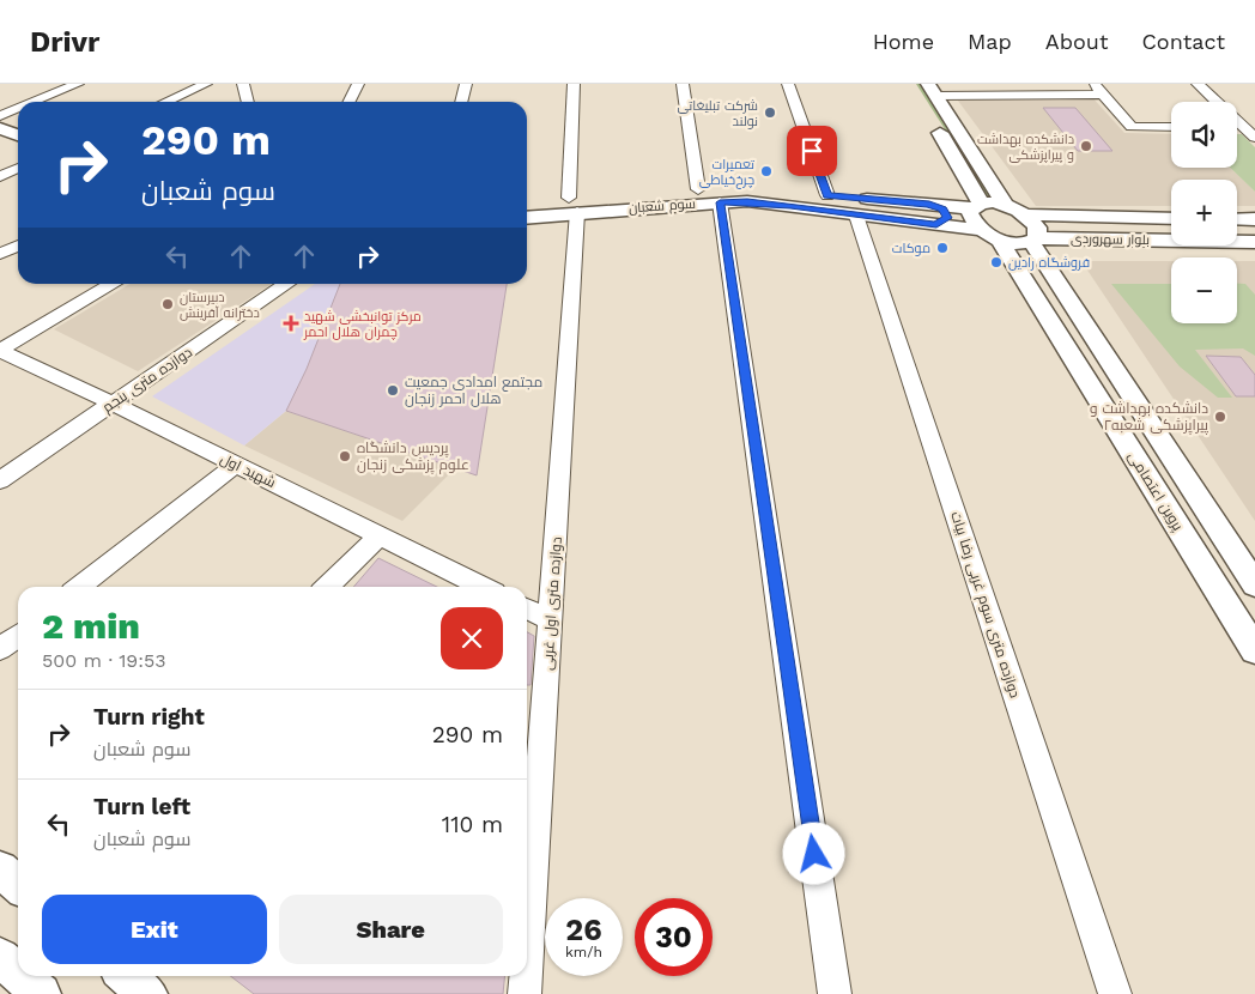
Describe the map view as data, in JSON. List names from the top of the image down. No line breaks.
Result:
{"streets":{"main road":["سوم شعبان","بلوار سهروردی","پروین اعتصامی"],"street":["دوازده متری پنجم","شهید اول","دوازده متری اول غربی","دوازده متری سوم غربی رضا بیات"]},"crossings":[["سوم شعبان","بلوار سهروردی"],["سوم شعبان","پروین اعتصامی"],["سوم شعبان","دوازده متری اول غربی"],["سوم شعبان","دوازده متری سوم غربی رضا بیات"],["بلوار سهروردی","پروین اعتصامی"],["دوازده متری پنجم","شهید اول"]],"places":{"other":["شرکت تبلیغاتی نولند","دانشکده بهداشت و پیراپزشکی","تعمیرات چرخ‌خیاطی","موکات","فروشگاه رادین","دبیرستان دخترانه آفرینش","مجتمع امدادی جمعیت هلال احمر زنجان","دانشکده بهداشت و پیراپزشکى شعبه۲","پردیس دانشگاه علوم پزشکى زنجان"],"health":["مرکز توانبخشی شهید چمران هلال احمر"]},"page":{"header":"Drivr","nav":["Home","Map","About","Contact"],"map_buttons":["+","−"],"turn":["290 m","سوم شعبان"],"heading":["2 min","500 m · 19:53"],"list":[{"name":"Turn right","note":"سوم شعبان","value":"290 m"},{"name":"Turn left","note":"سوم شعبان","value":"110 m"}],"buttons":["Exit","Share"],"speed":"26 km/h","limit":"30"}}
